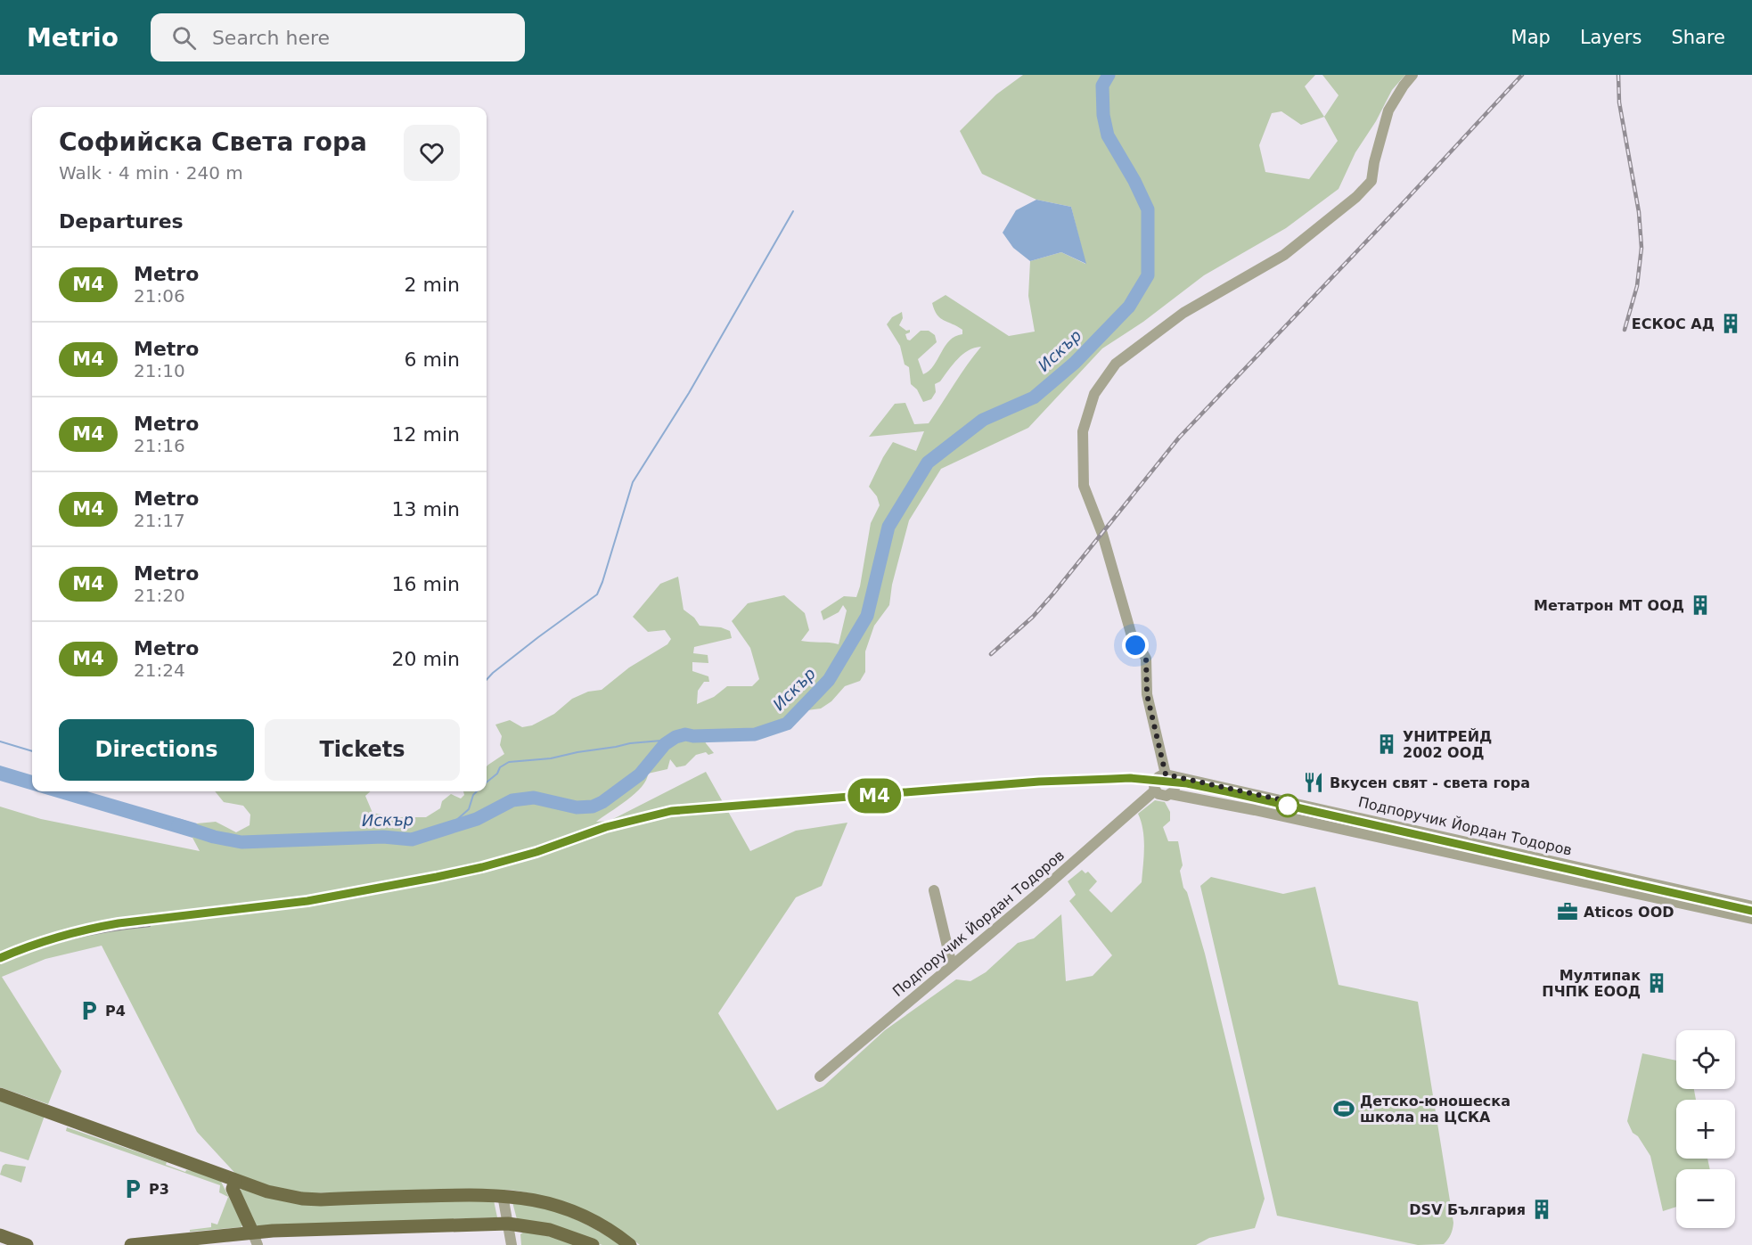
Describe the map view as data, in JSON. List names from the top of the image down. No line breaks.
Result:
{"streets":{"street":["Подпоручик Йордан Тодоров"]},"water":["Искър"],"places":{"building":["ЕСКОС АД","Метатрон МТ ООД","УНИТРЕЙД 2002 ООД","Мултипак ПЧПК ЕООД","DSV България"],"restaurant":["Вкусен свят - света гора"],"office":["Aticos OOD"],"parking":["P4","P3"],"sports":["Детско-юношеска школа на ЦСКА"]},"lines":["metro line M4"],"page":{"header":"Metrio","search":"Search here","nav":["Map","Layers","Share"],"on_map":"M4","heading":[["Софийска Света гора","Walk · 4 min · 240 m"],"Departures"],"list":[{"mark":"M4","name":"Metro","note":"21:06","value":"2 min"},{"mark":"M4","name":"Metro","note":"21:10","value":"6 min"},{"mark":"M4","name":"Metro","note":"21:16","value":"12 min"},{"mark":"M4","name":"Metro","note":"21:17","value":"13 min"},{"mark":"M4","name":"Metro","note":"21:20","value":"16 min"},{"mark":"M4","name":"Metro","note":"21:24","value":"20 min"}],"buttons":["Directions","Tickets"],"map_buttons":["+","−"]}}
